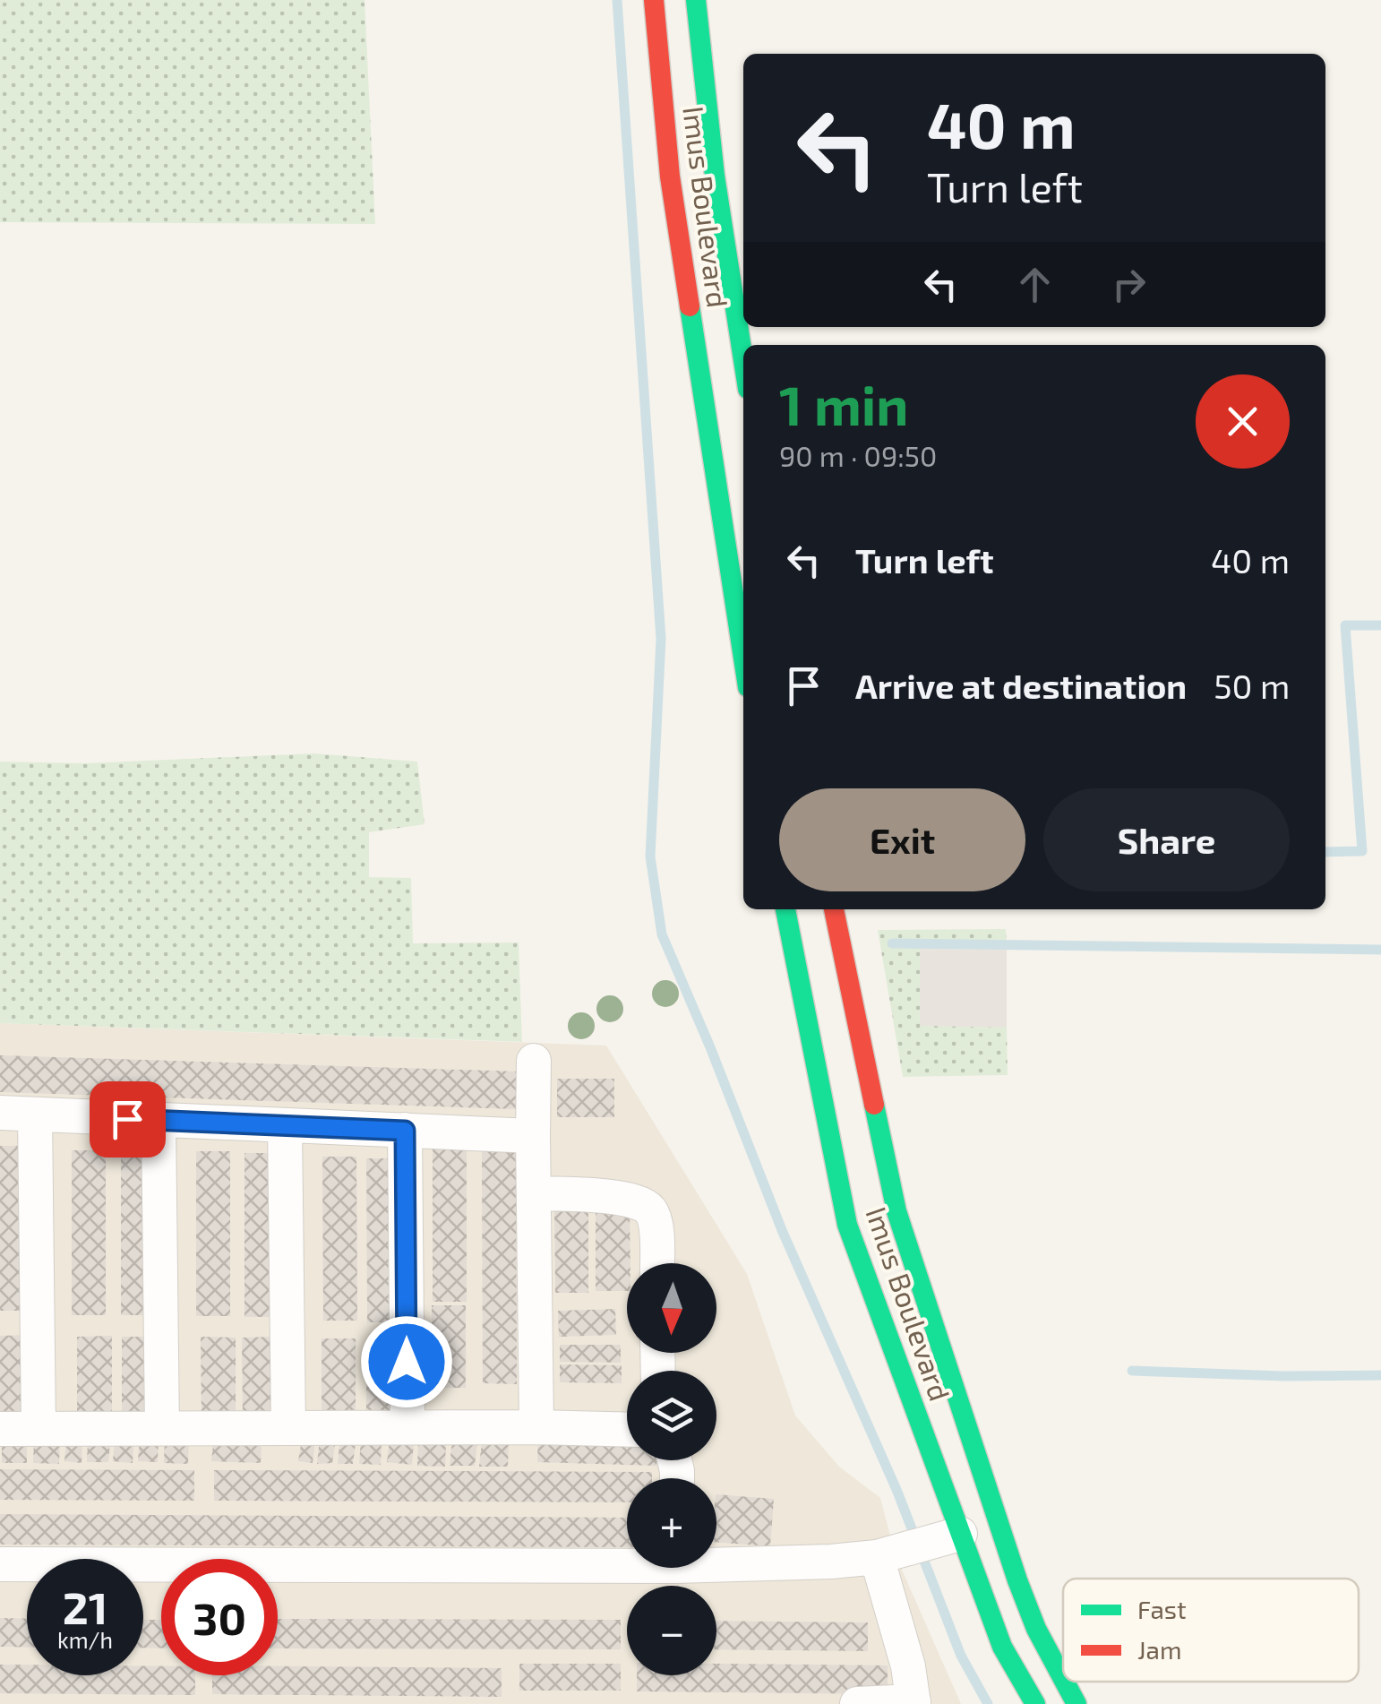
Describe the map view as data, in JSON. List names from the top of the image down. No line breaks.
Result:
{"streets":{"main road":["Imus Boulevard"]},"legend":["Fast","Jam"],"north":"bottom","page":{"turn":["40 m","Turn left"],"heading":["1 min","90 m · 09:50"],"list":[{"name":"Turn left","value":"40 m"},{"name":"Arrive at destination","value":"50 m"}],"buttons":["Exit","Share"],"map_buttons":["+","−"],"speed":"21 km/h","limit":"30"}}
